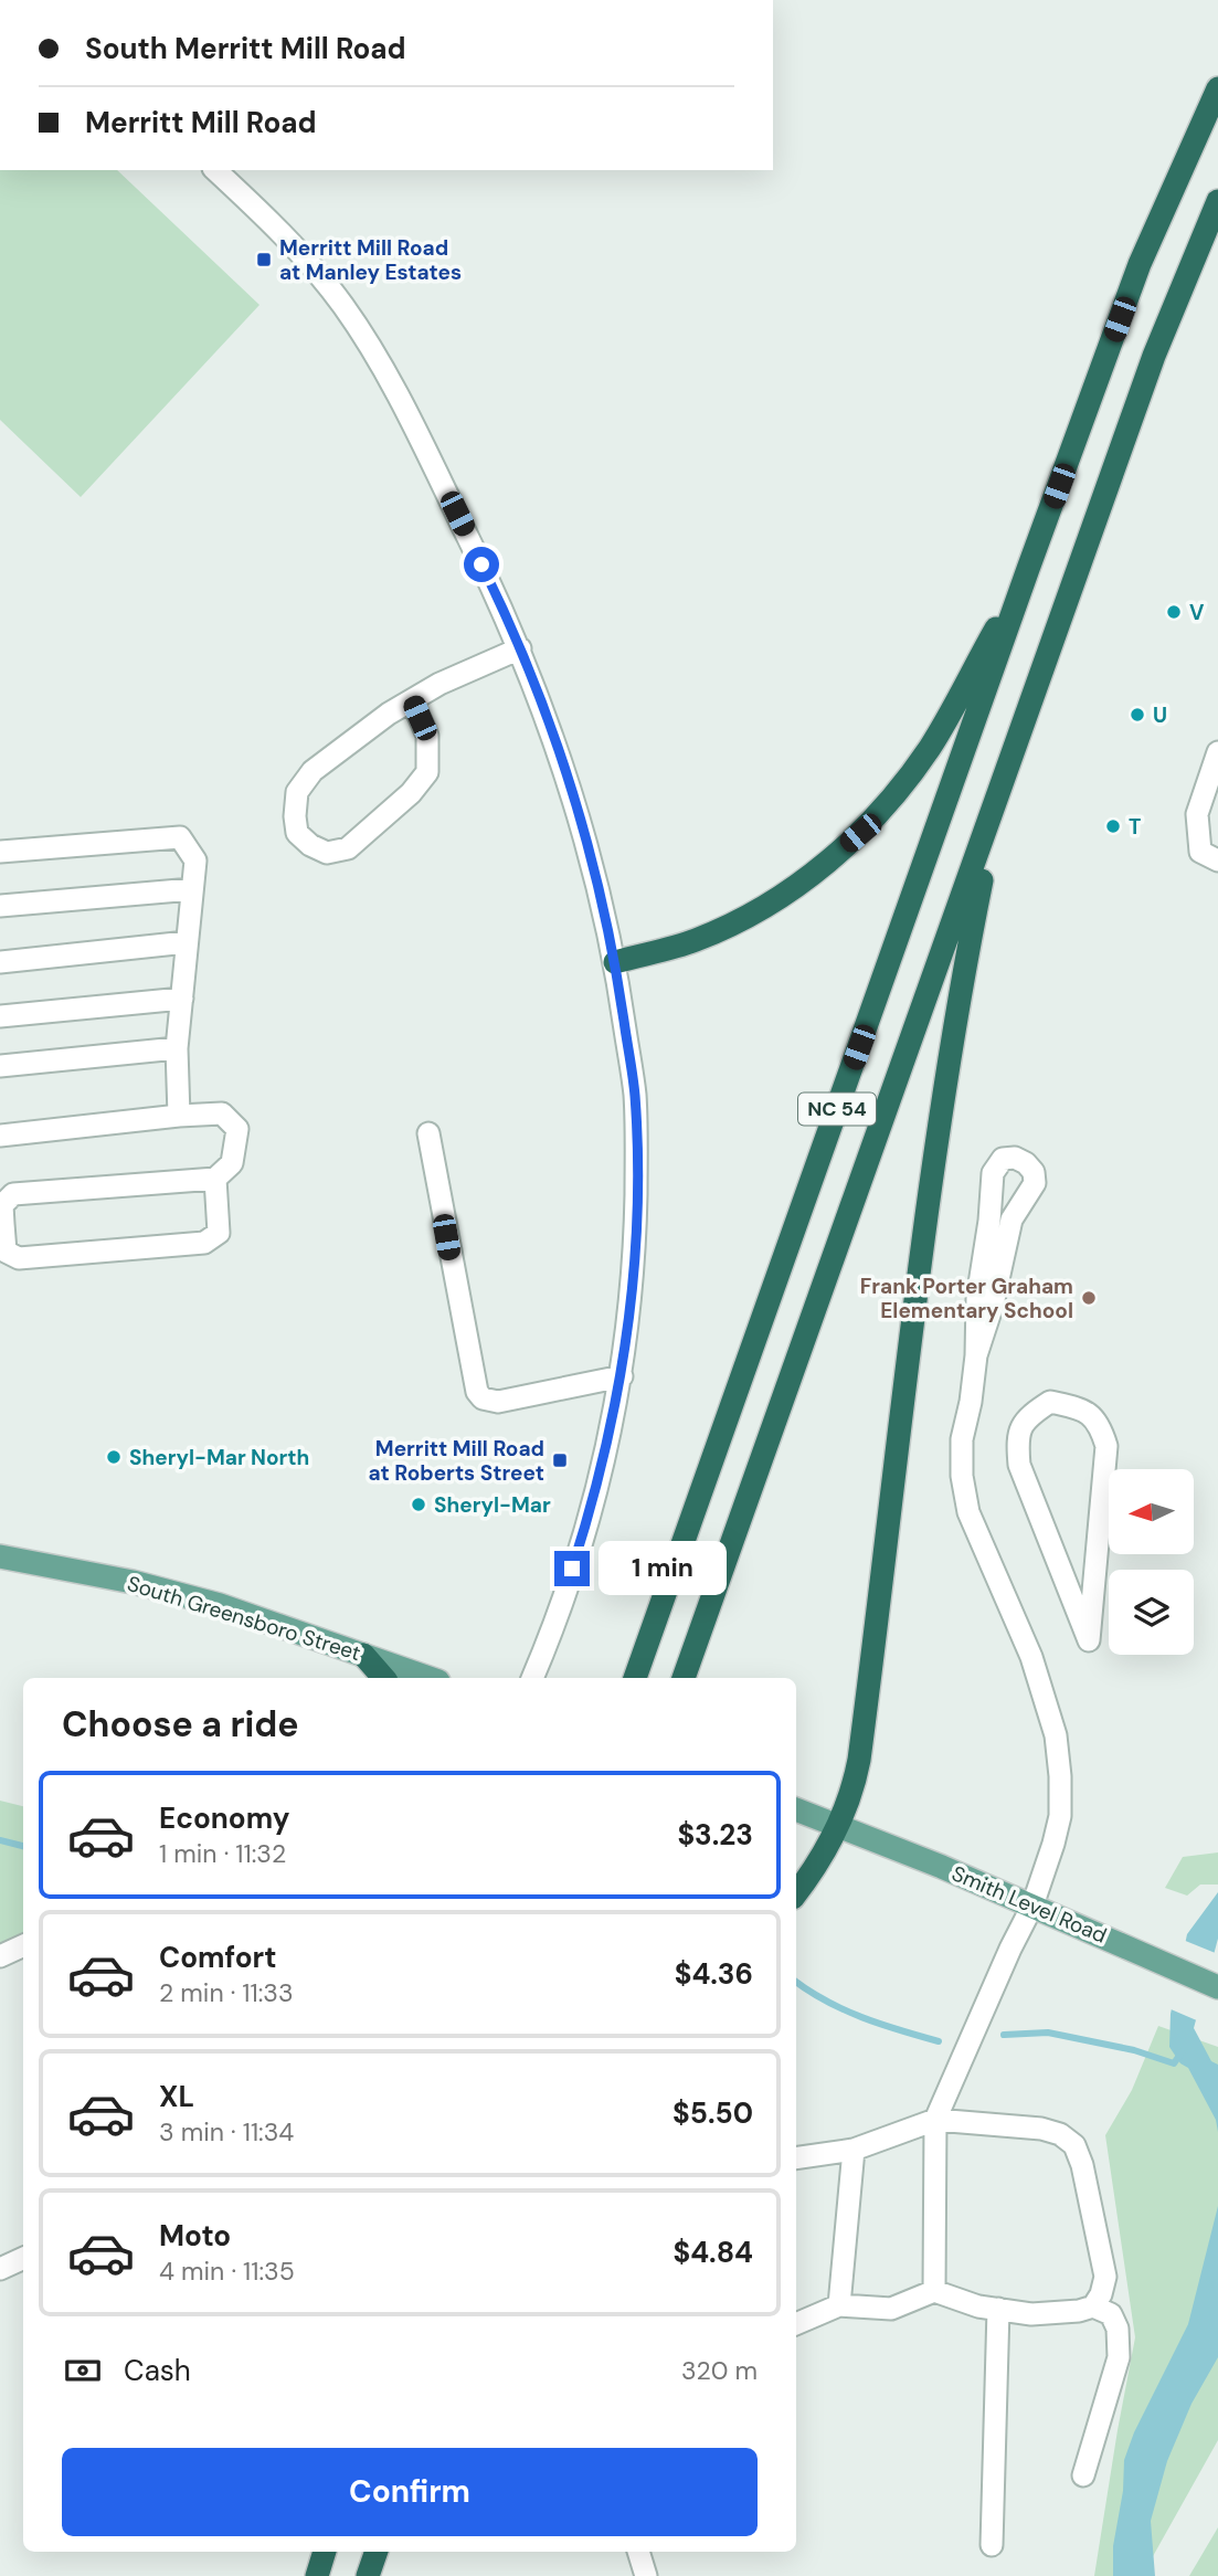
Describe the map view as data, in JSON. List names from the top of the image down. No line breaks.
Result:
{"streets":{"highway":["NC 54"],"main road":["South Greensboro Street","Smith Level Road"]},"places":{"transit":["Merritt Mill Road at Manley Estates","Merritt Mill Road at Roberts Street"],"other":["V","U","T","Frank Porter Graham Elementary School","Sheryl-Mar North","Sheryl-Mar"]},"north":"left","page":{"banner":["South Merritt Mill Road","Merritt Mill Road"],"bubble":"1 min","heading":"Choose a ride","list":[{"name":"Economy","note":"1 min · 11:32","value":"$3.23"},{"name":"Comfort","note":"2 min · 11:33","value":"$4.36"},{"name":"XL","note":"3 min · 11:34","value":"$5.50"},{"name":"Moto","note":"4 min · 11:35","value":"$4.84"}],"pay":["Cash","320 m"],"buttons":"Confirm"}}
